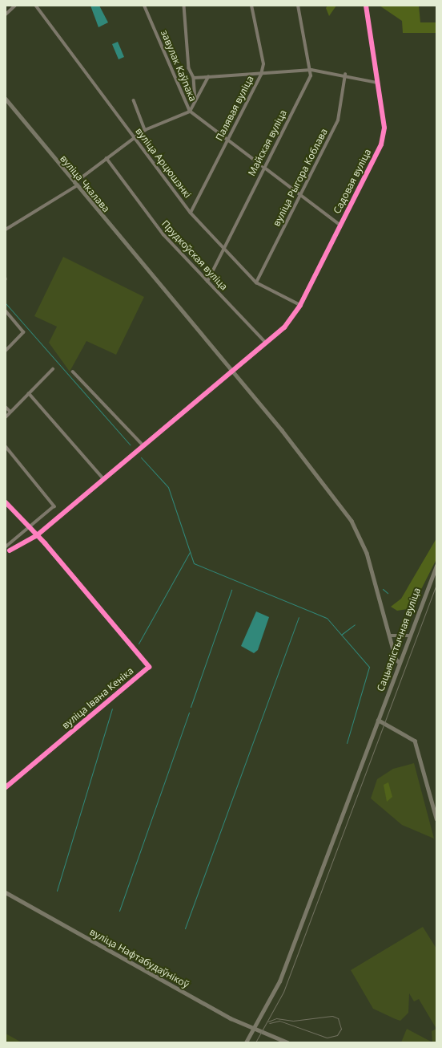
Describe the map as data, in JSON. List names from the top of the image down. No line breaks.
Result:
{"streets":{"main road":["вуліца Чкалава","Сацыялістычная вуліца","вуліца Нафтабудаўнікоў"],"street":["завулак Каўпака","Палявая вуліца","Майская вуліца","вуліца Арцюшэнкі","вуліца Рыгора Коблава","Садовая вуліца","Прудкоўская вуліца","вуліца Івана Кеніка"]},"crossings":[["Палявая вуліца","вуліца Арцюшэнкі"],["Майская вуліца","вуліца Арцюшэнкі"],["Майская вуліца","Прудкоўская вуліца"],["вуліца Арцюшэнкі","вуліца Рыгора Коблава"],["вуліца Арцюшэнкі","Садовая вуліца"],["Садовая вуліца","вуліца Чкалава"],["Садовая вуліца","Прудкоўская вуліца"],["Садовая вуліца","вуліца Івана Кеніка"],["вуліца Чкалава","Сацыялістычная вуліца"],["Сацыялістычная вуліца","вуліца Нафтабудаўнікоў"]]}
